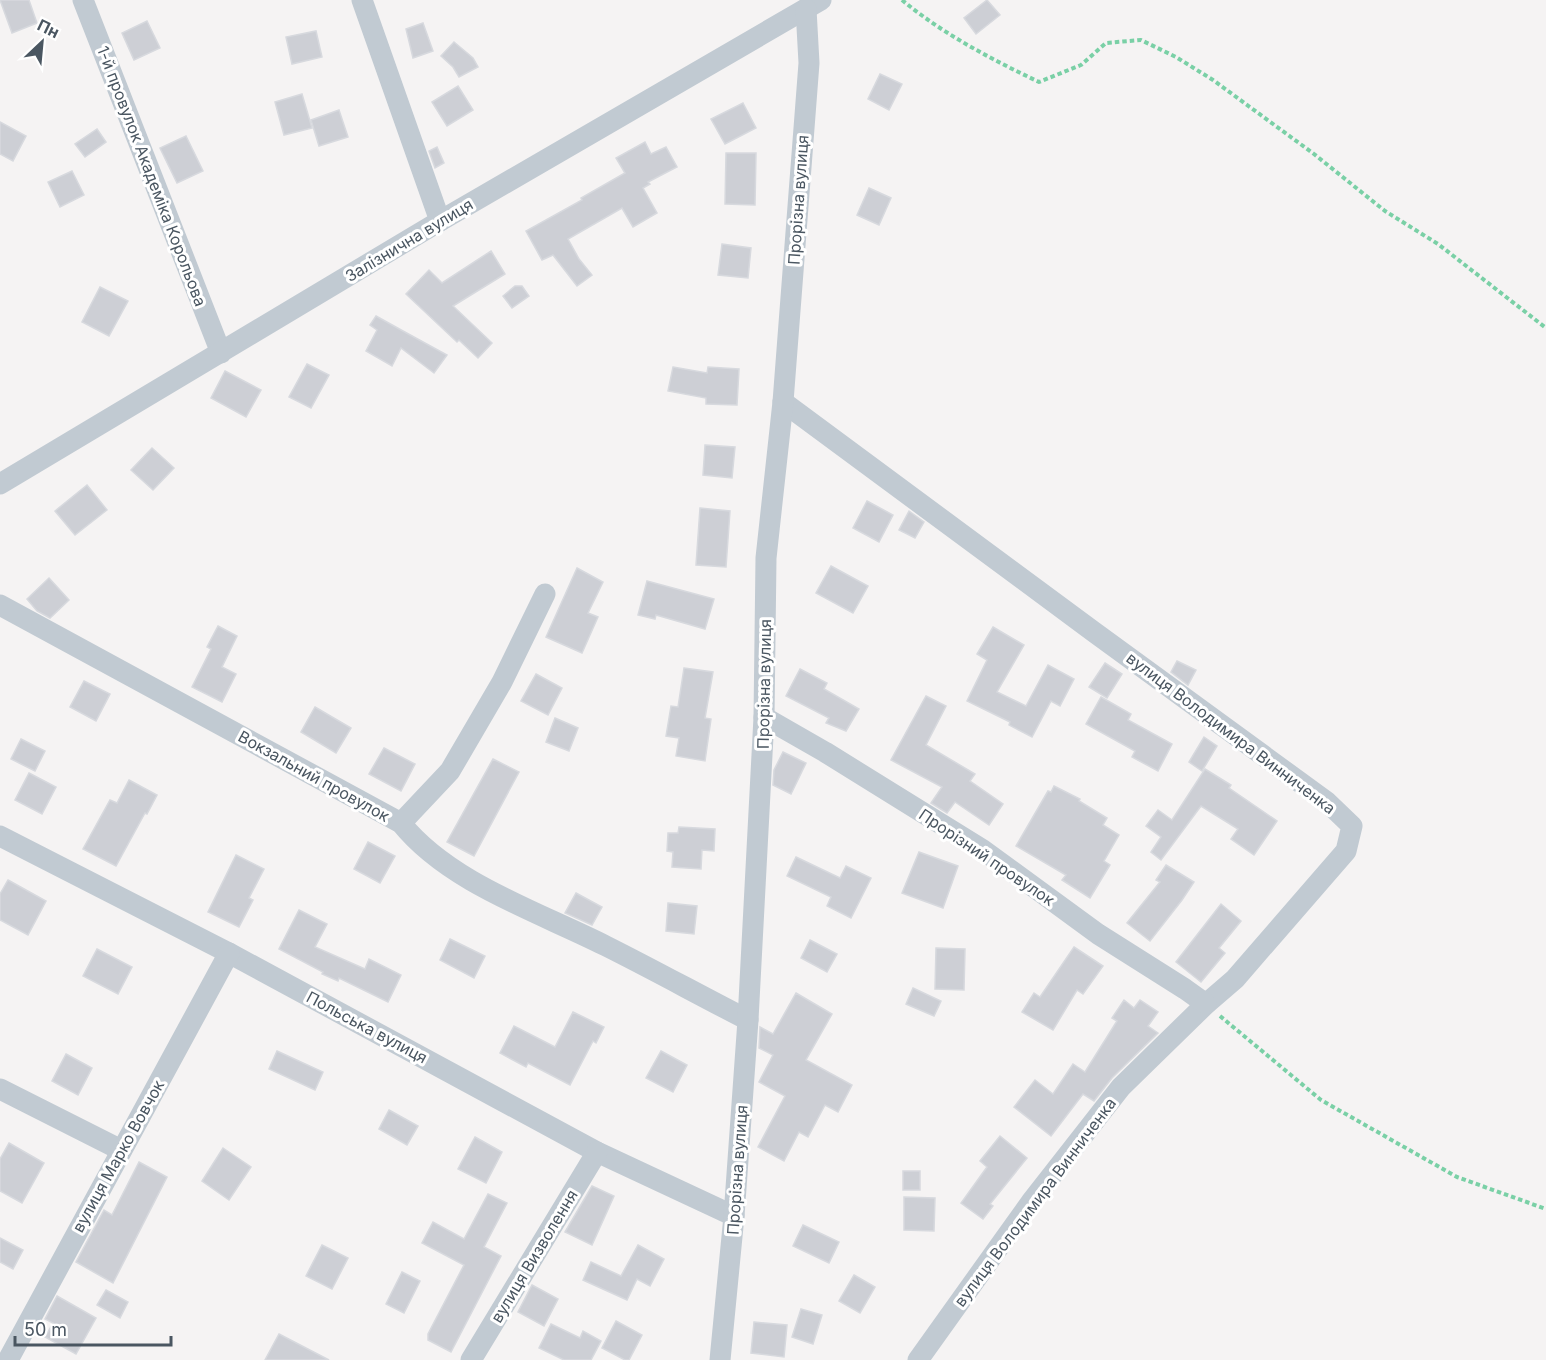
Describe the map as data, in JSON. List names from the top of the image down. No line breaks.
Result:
{"streets":{"street":["1-й провулок Академіка Корольова","Прорізна вулиця","Залізнична вулиця","вулиця Володимира Винниченка","Вокзальний провулок","Прорізний провулок","Польська вулиця","вулиця Марко Вовчок","вулиця Визволення"]},"crossings":[["1-й провулок Академіка Корольова","Залізнична вулиця"],["Прорізна вулиця","Залізнична вулиця"],["Прорізна вулиця","вулиця Володимира Винниченка"],["Прорізна вулиця","Вокзальний провулок"],["Прорізна вулиця","Прорізний провулок"],["Прорізна вулиця","Польська вулиця"],["вулиця Володимира Винниченка","Прорізний провулок"],["Польська вулиця","вулиця Марко Вовчок"],["Польська вулиця","вулиця Визволення"]],"scale_bar":"50 m","north":"top right"}
